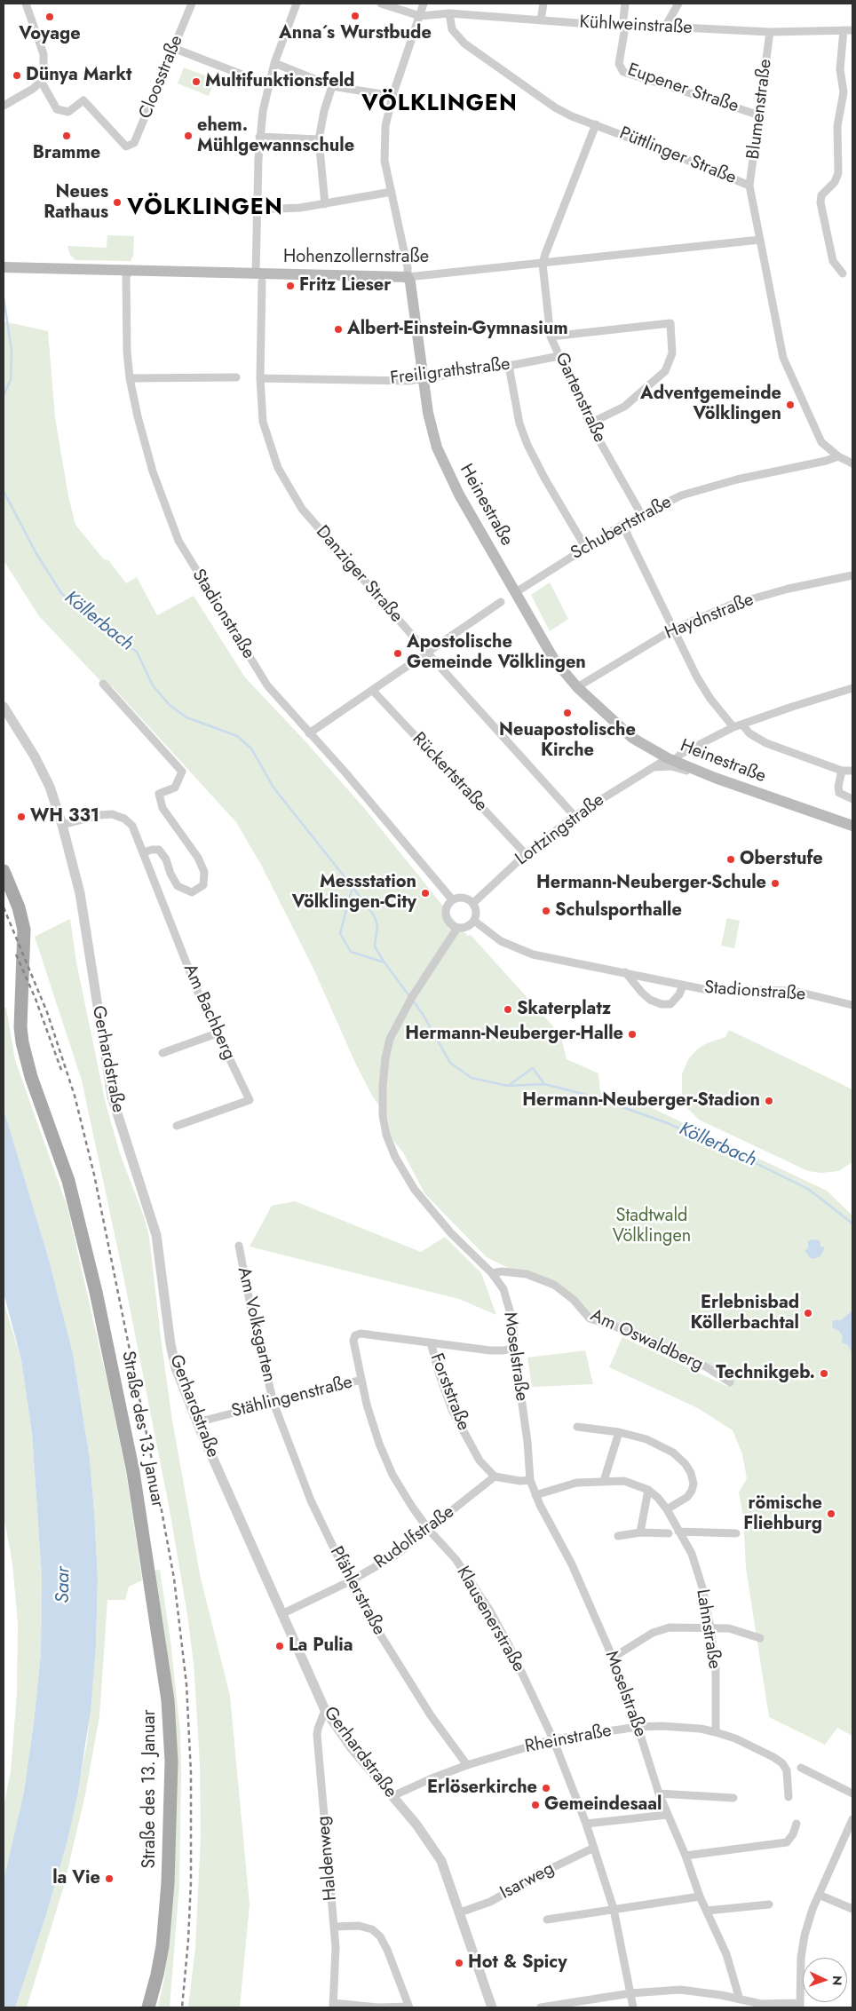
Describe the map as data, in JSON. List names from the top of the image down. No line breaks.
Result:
{"streets":{"main road":["Hohenzollernstraße","Heinestraße","Straße des 13. Januar"],"street":["Kühlweinstraße","Cloosstraße","Eupener Straße","Blumenstraße","Püttlinger Straße","Freiligrathstraße","Gartenstraße","Schubertstraße","Danziger Straße","Stadionstraße","Haydnstraße","Rückertstraße","Lortzingstraße","Am Bachberg","Gerhardstraße","Am Volksgarten","Am Oswaldberg","Moselstraße","Forststraße","Stählingenstraße","Rudolfstraße","Pfählerstraße","Klausenerstraße","Lahnstraße","Rheinstraße","Haldenweg","Isarweg"]},"crossings":[["Kühlweinstraße","Eupener Straße"],["Kühlweinstraße","Blumenstraße"],["Kühlweinstraße","Püttlinger Straße"],["Kühlweinstraße","Heinestraße"],["Eupener Straße","Blumenstraße"],["Blumenstraße","Püttlinger Straße"],["Püttlinger Straße","Hohenzollernstraße"],["Püttlinger Straße","Gartenstraße"],["Püttlinger Straße","Schubertstraße"],["Hohenzollernstraße","Gartenstraße"],["Hohenzollernstraße","Heinestraße"],["Hohenzollernstraße","Danziger Straße"],["Hohenzollernstraße","Stadionstraße"],["Freiligrathstraße","Gartenstraße"],["Freiligrathstraße","Heinestraße"],["Freiligrathstraße","Danziger Straße"],["Gartenstraße","Schubertstraße"],["Heinestraße","Schubertstraße"],["Heinestraße","Haydnstraße"],["Heinestraße","Lortzingstraße"],["Danziger Straße","Lortzingstraße"],["Stadionstraße","Lortzingstraße"],["Stadionstraße","Moselstraße"],["Rückertstraße","Lortzingstraße"],["Lortzingstraße","Moselstraße"],["Am Bachberg","Gerhardstraße"],["Gerhardstraße","Stählingenstraße"],["Gerhardstraße","Rudolfstraße"],["Gerhardstraße","Rheinstraße"],["Gerhardstraße","Haldenweg"],["Gerhardstraße","Isarweg"],["Am Volksgarten","Stählingenstraße"],["Am Volksgarten","Pfählerstraße"],["Am Oswaldberg","Moselstraße"],["Moselstraße","Lahnstraße"],["Moselstraße","Rheinstraße"],["Forststraße","Rudolfstraße"],["Forststraße","Klausenerstraße"],["Stählingenstraße","Pfählerstraße"],["Stählingenstraße","Klausenerstraße"],["Rudolfstraße","Pfählerstraße"],["Rudolfstraße","Klausenerstraße"],["Pfählerstraße","Rheinstraße"],["Klausenerstraße","Rheinstraße"],["Klausenerstraße","Isarweg"],["Lahnstraße","Rheinstraße"]],"districts":["VÖLKLINGEN","VÖLKLINGEN"],"water":["Köllerbach","Saar"],"parks":["Stadtwald Völklingen"],"places":["Anna´s Wurstbude","Voyage","Dünya Markt","Multifunktionsfeld","Bramme","ehem. Mühlgewannschule","Neues Rathaus","Fritz Lieser","Albert-Einstein-Gymnasium","Adventgemeinde Völklingen","Apostolische Gemeinde Völklingen","Neuapostolische Kirche","WH 331","Oberstufe","Hermann-Neuberger-Schule","Messstation Völklingen-City","Schulsporthalle","Skaterplatz","Hermann-Neuberger-Halle","Hermann-Neuberger-Stadion","Erlebnisbad Köllerbachtal","Technikgeb.","römische Fliehburg","La Pulia","Erlöserkirche","Gemeindesaal","la Vie","Hot & Spicy"],"north":"right"}
